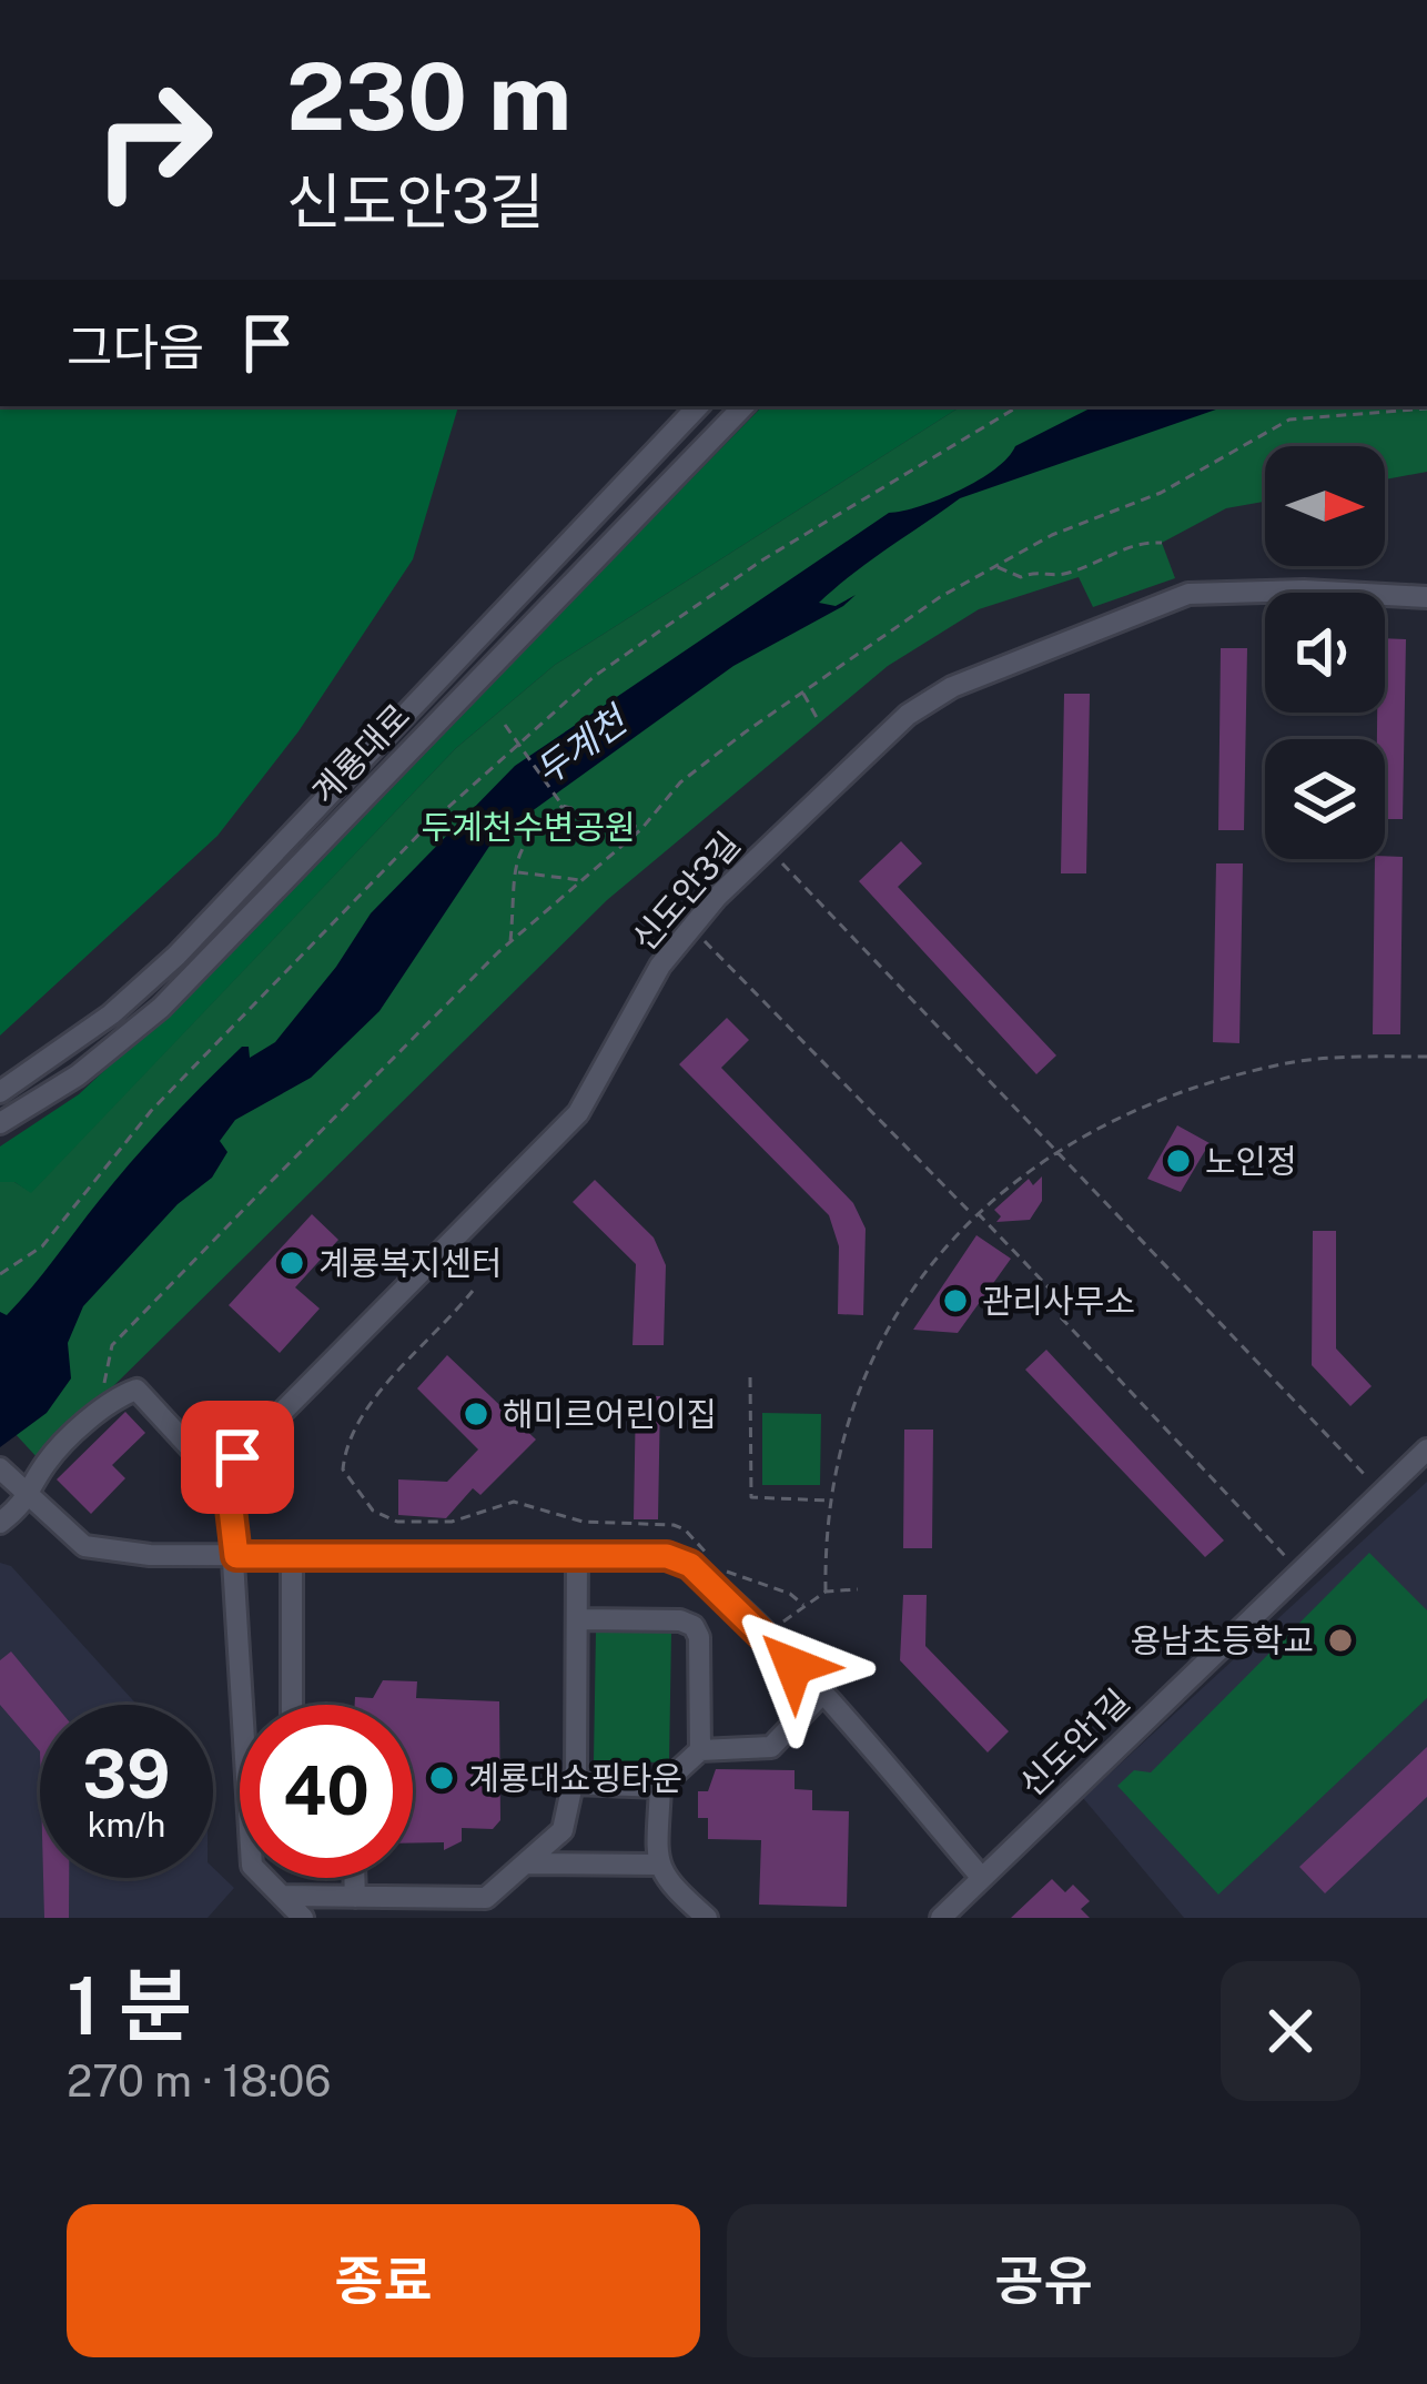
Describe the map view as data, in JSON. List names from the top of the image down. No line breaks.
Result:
{"streets":{"street":["계룡대로","신도안3길","신도안1길"]},"water":["두계천"],"parks":["두계천수변공원"],"places":["노인정","계룡복지센터","관리사무소","해미르어린이집","용남초등학교","계룡대쇼핑타운"],"north":"right","page":{"turn":["230 m","신도안3길"],"then":"그다음","speed":"39 km/h","limit":"40","heading":["1 분","270 m · 18:06"],"buttons":["종료","공유"]}}
